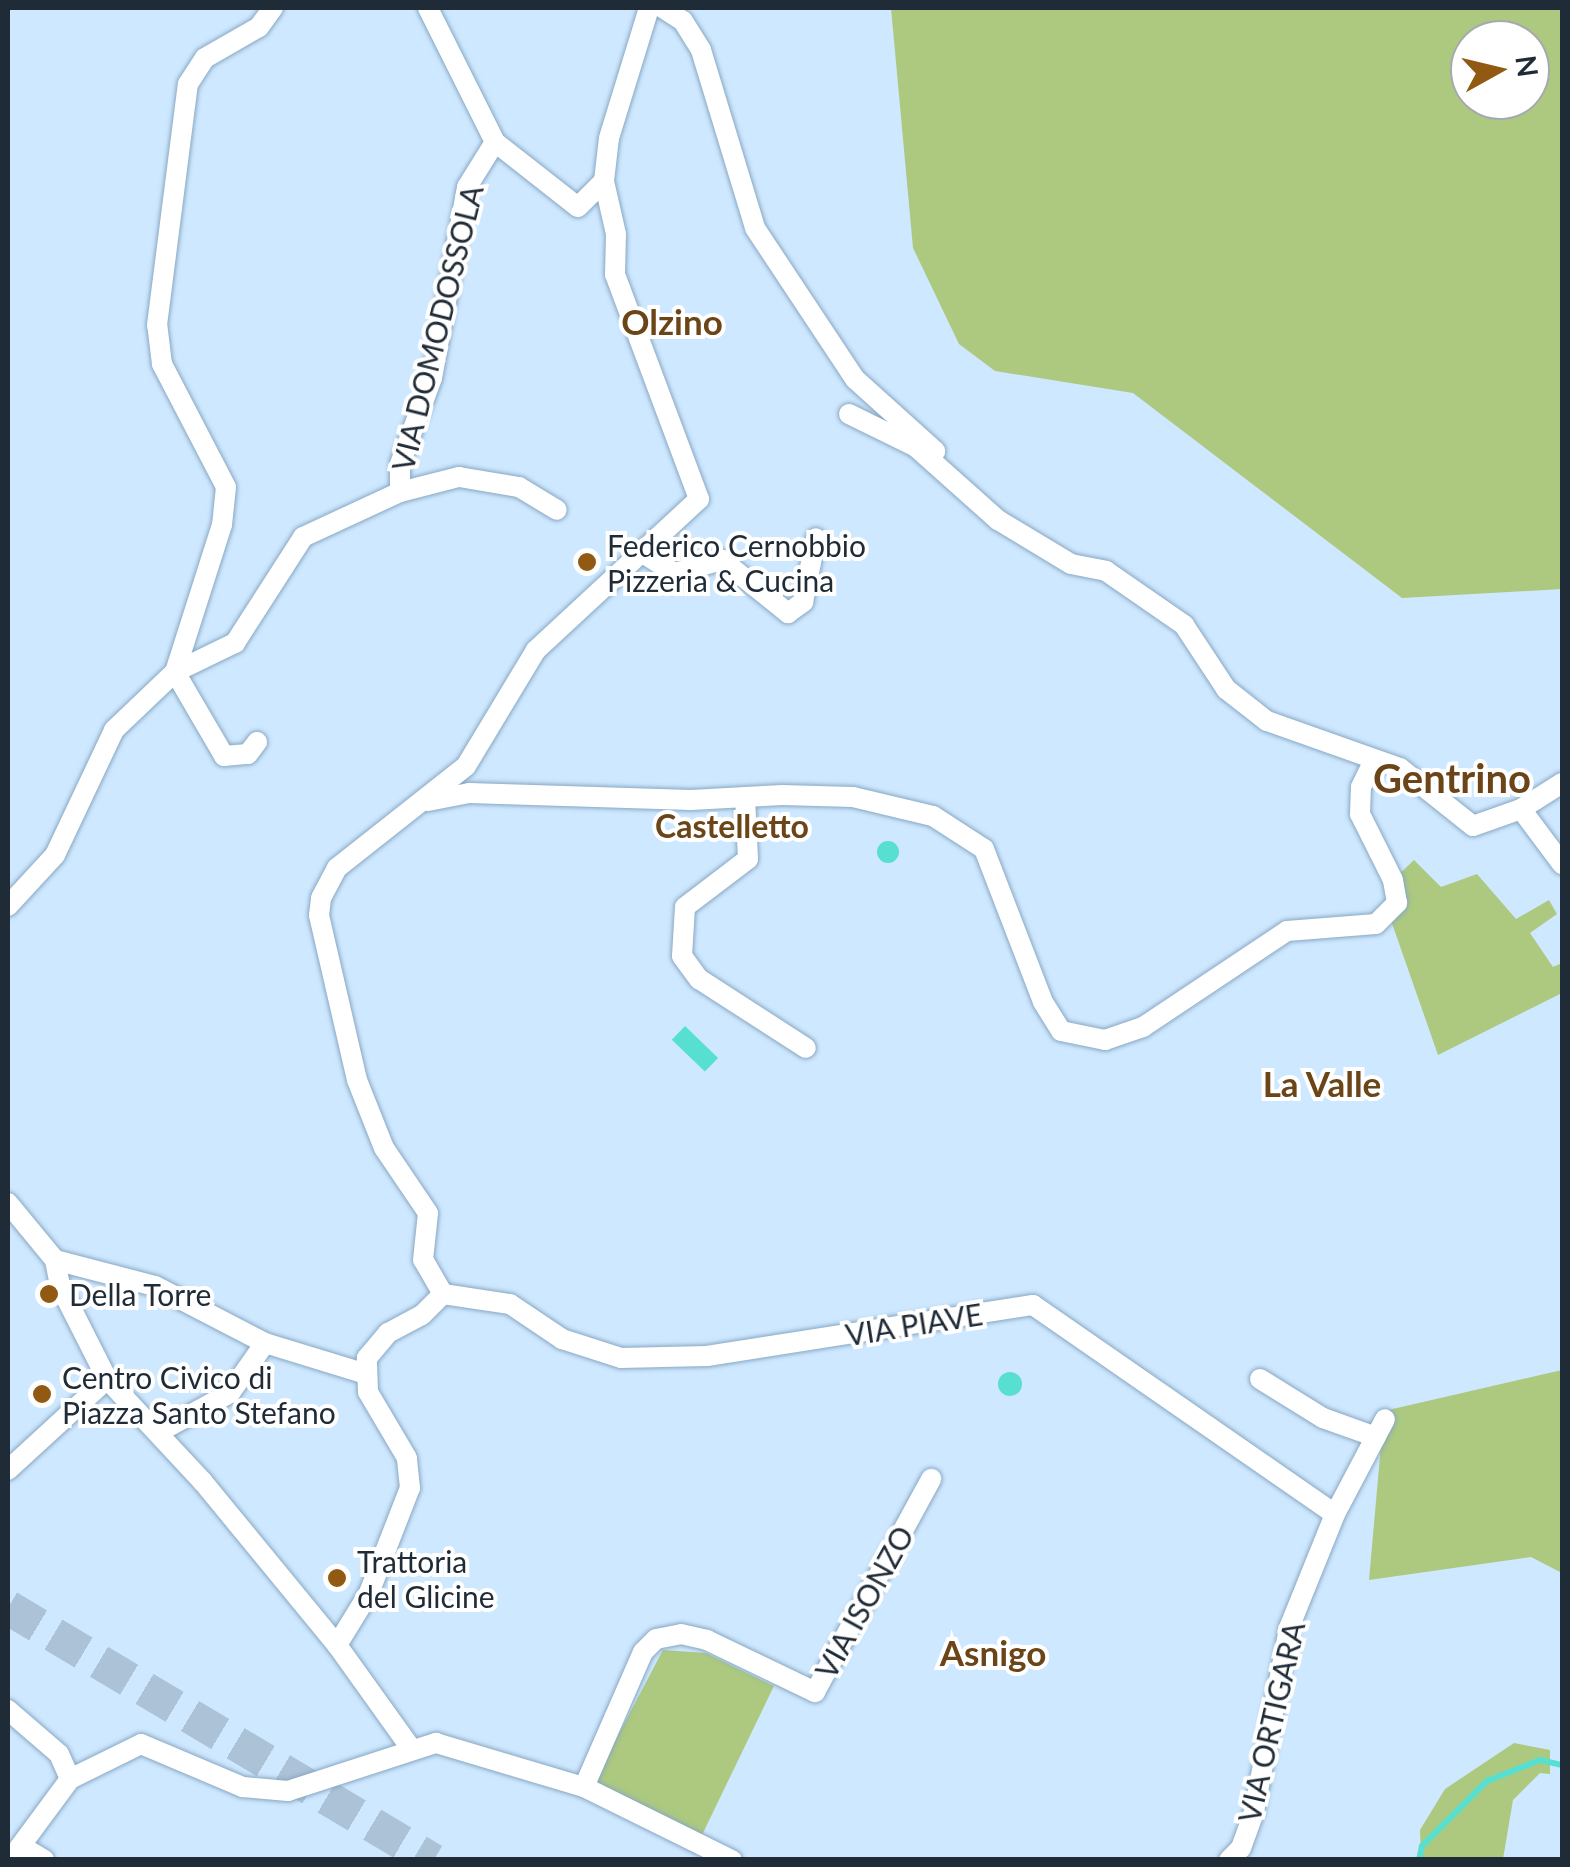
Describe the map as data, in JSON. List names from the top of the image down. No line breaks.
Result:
{"streets":{"street":["VIA DOMODOSSOLA","VIA PIAVE","VIA ISONZO","VIA ORTIGARA"]},"crossings":[["VIA PIAVE","VIA ORTIGARA"]],"districts":["Olzino","Gentrino","Castelletto","La Valle","Asnigo"],"places":["Federico Cernobbio Pizzeria & Cucina","Della Torre","Centro Civico di Piazza Santo Stefano","Trattoria del Glicine"],"north":"right"}
